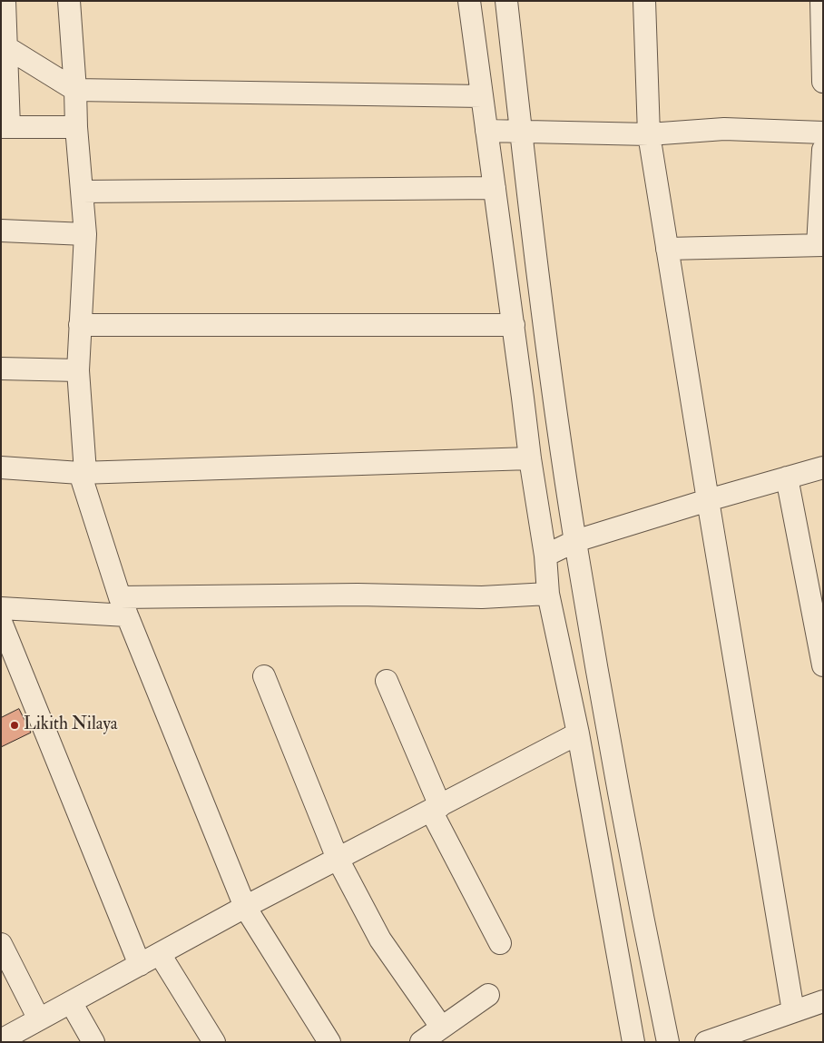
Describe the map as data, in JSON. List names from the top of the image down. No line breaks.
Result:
{"places":["Likith Nilaya"]}
